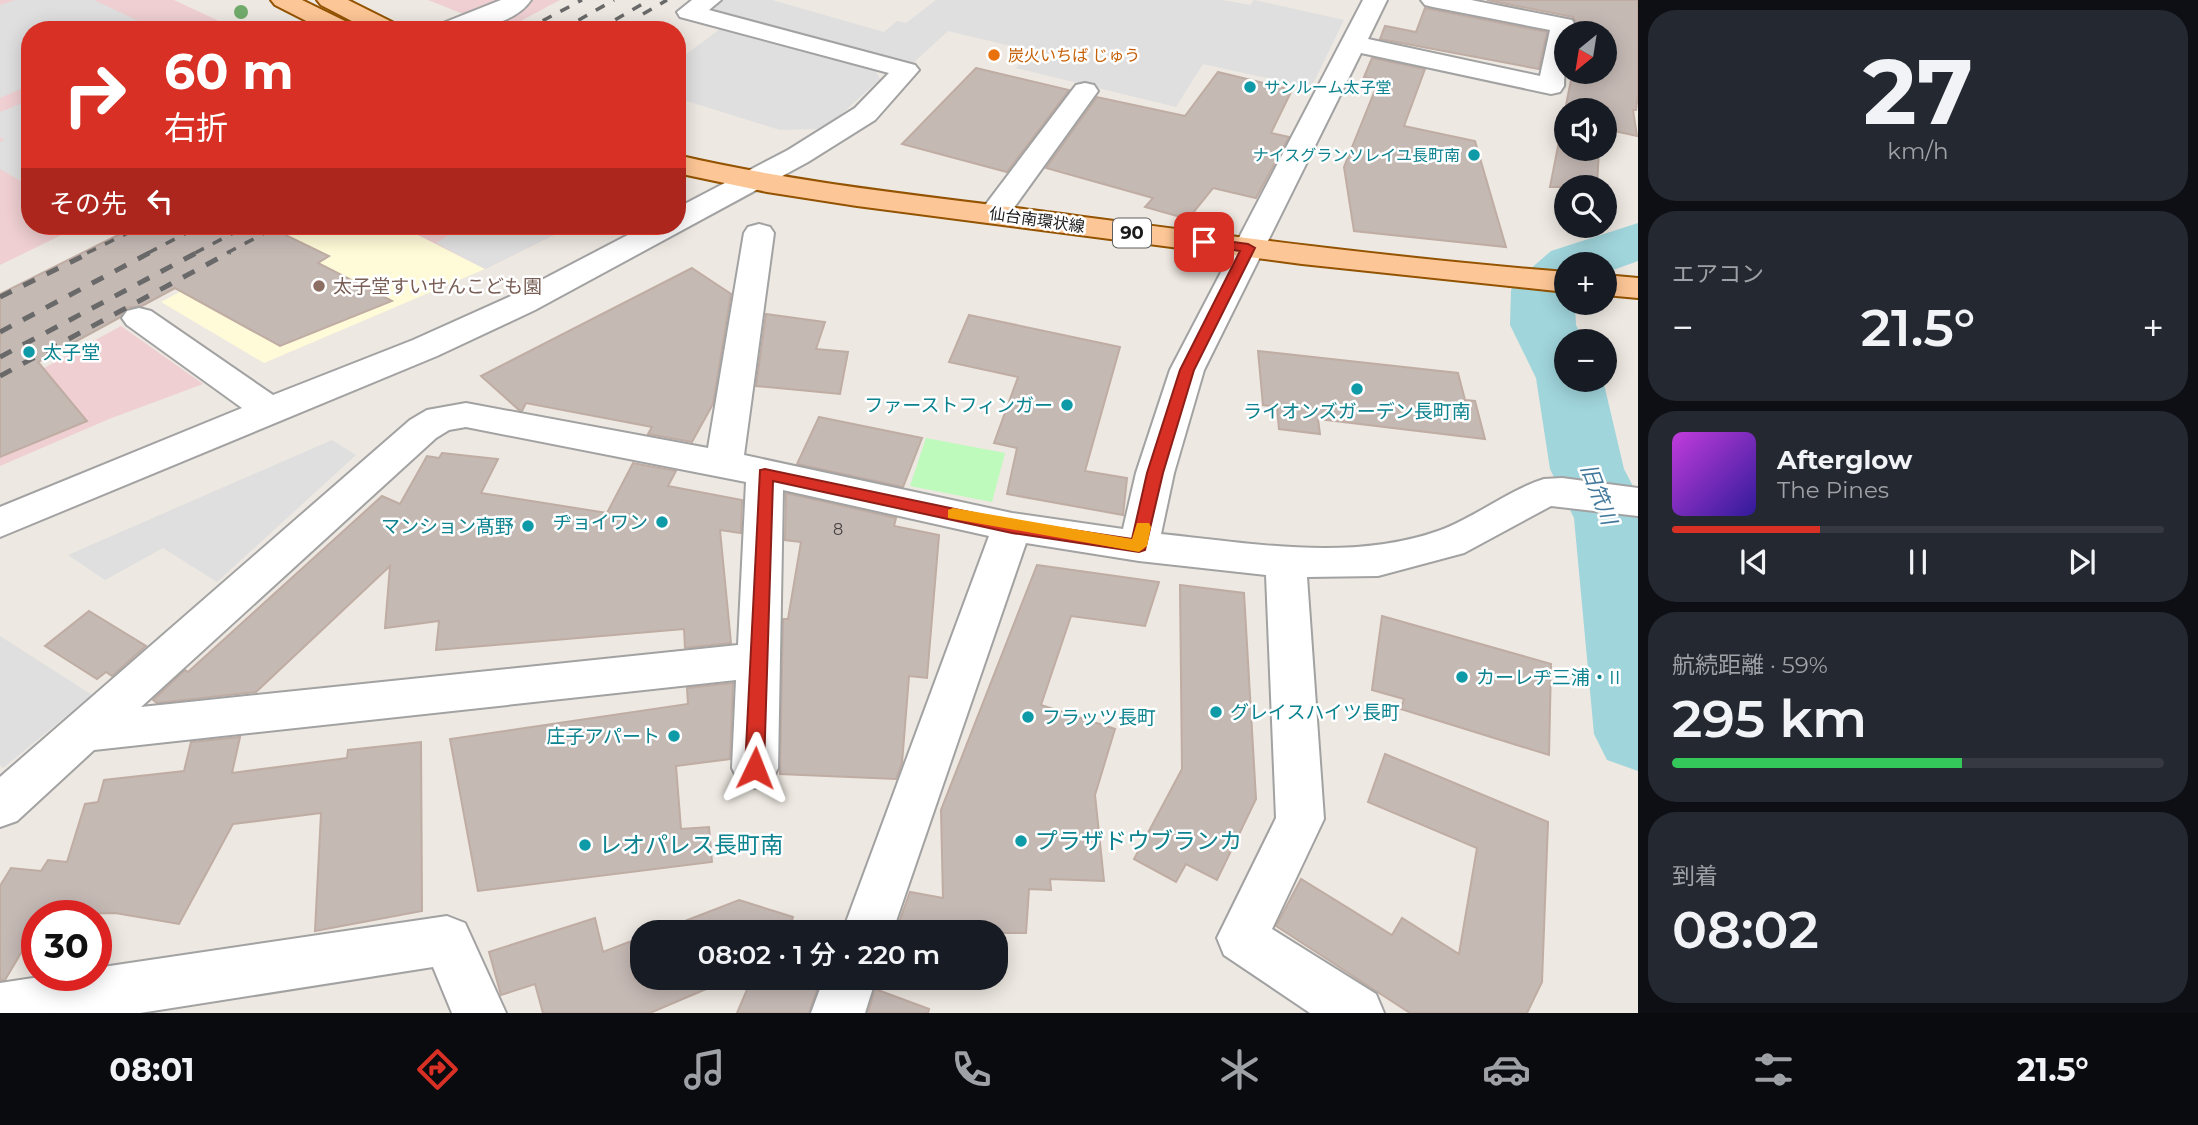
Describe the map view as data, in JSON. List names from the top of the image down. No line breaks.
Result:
{"streets":{"main road":["仙台南環状線","90"]},"water":["旧笊川"],"places":["炭火いちば じゅう","サンルーム太子堂","ナイスグランソレイユ長町南","太子堂すいせんこども園","太子堂","ライオンズガーデン長町南","ファーストフィンガー","ヂョイワン","マンション髙野","カーレヂ三浦・II","グレイスハイツ長町","フラッツ長町","庄子アパート","プラザドウブランカ","レオパレス長町南"],"house_numbers":["8"],"north":"bottom left","page":{"tile":[["27","km/h"],"エアコン",["航続距離 · 59%","295 km"],["到着","08:02"]],"map_buttons":["+","−"],"turn":["60 m","右折"],"then":"その先","heat":["−","21.5°","+"],"song":["Afterglow","The Pines"],"limit":"30","trip":"08:02 · 1 分 · 220 m","tabs":["08:01","21.5°"]}}
